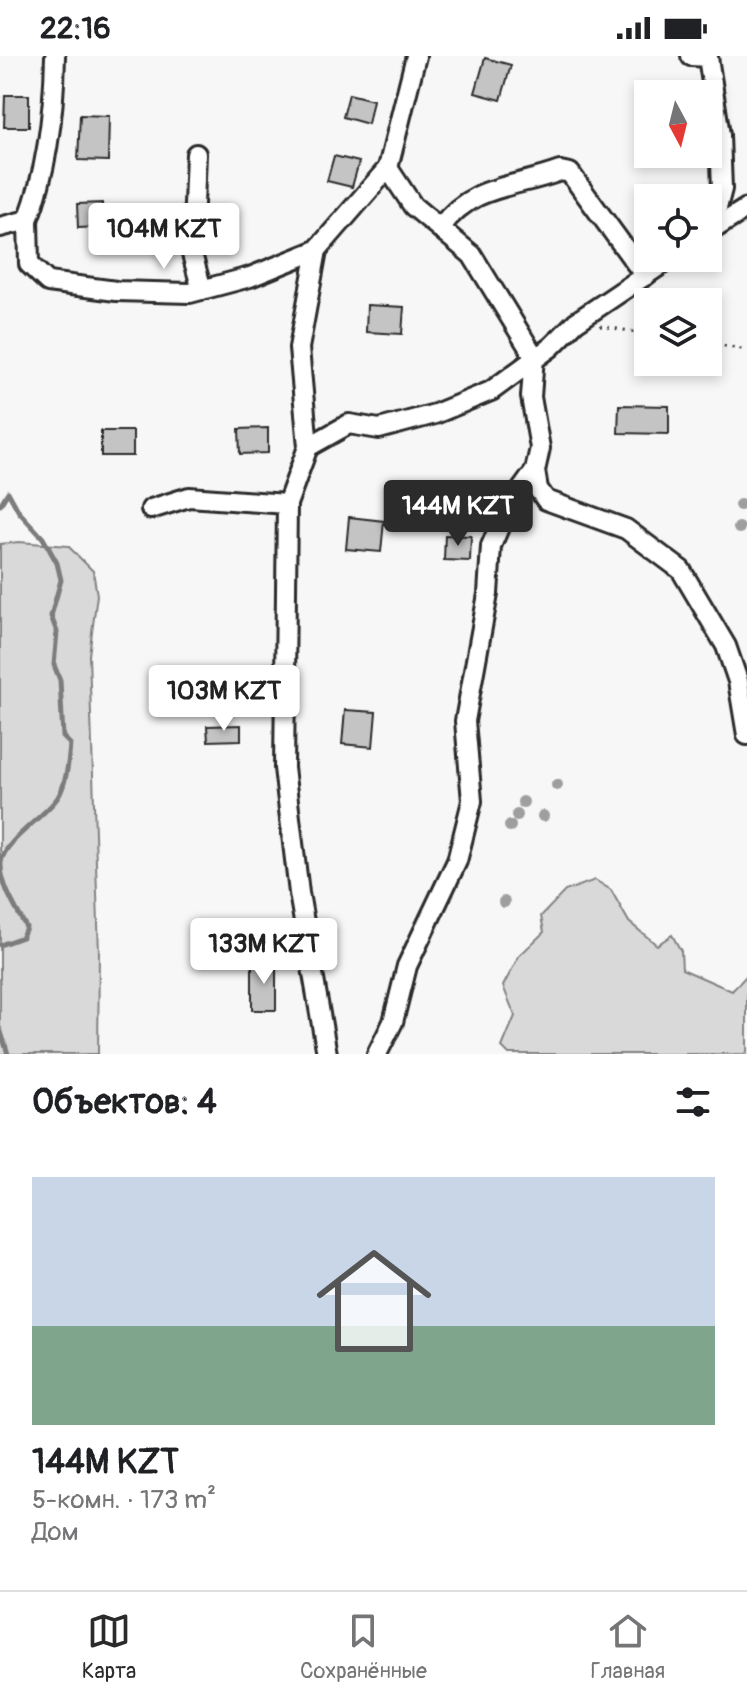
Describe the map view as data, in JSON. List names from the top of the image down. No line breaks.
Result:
{"north":"bottom","page":{"status":"22:16","price":["104M KZT","144M KZT","103M KZT","133M KZT"],"heading":"Объектов: 4","list":[{"name":"144M KZT","note":"5-комн. · 173 m² · Дом"}],"tabs":["Карта","Сохранённые","Главная"]}}
